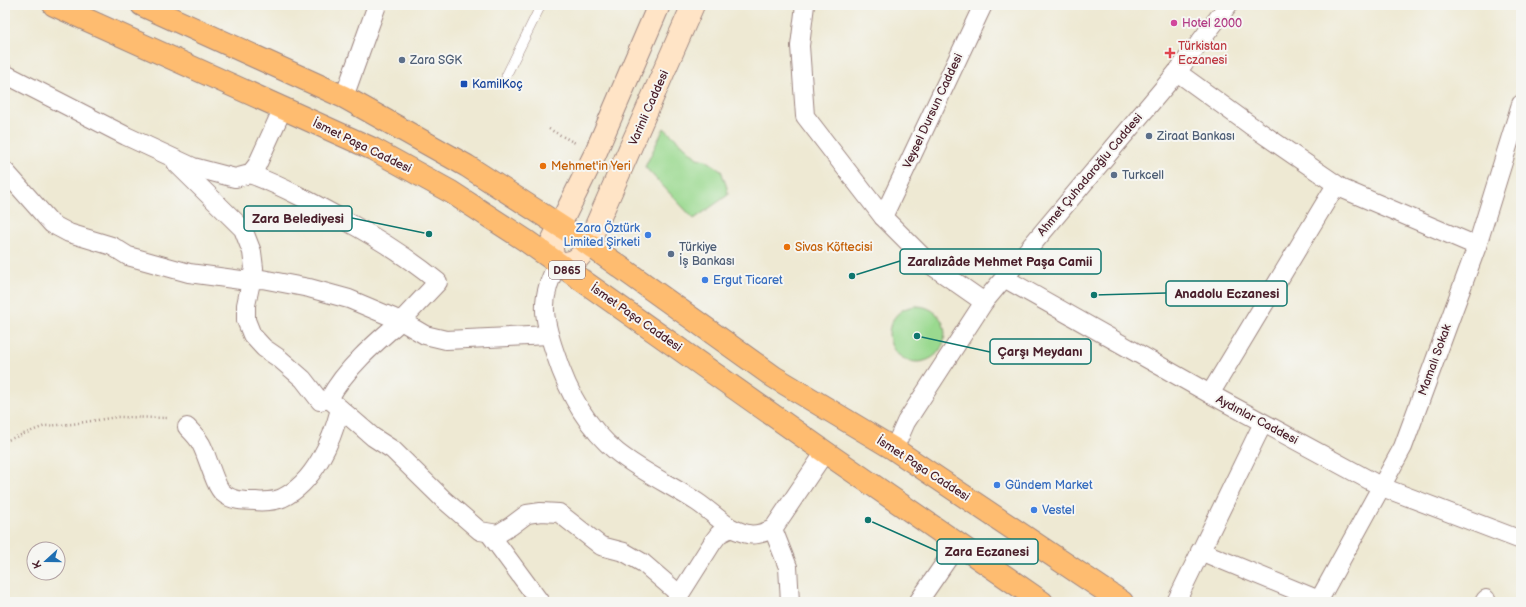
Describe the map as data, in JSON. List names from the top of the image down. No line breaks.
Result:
{"streets":{"highway":["İsmet Paşa Caddesi","D865"],"main road":["Varinli Caddesi"],"street":["Veysel Dursun Caddesi","Ahmet Çuhadaroğlu Caddesi","Mamalı Sokak","Aydınlar Caddesi"]},"crossings":[["Varinli Caddesi","İsmet Paşa Caddesi"],["İsmet Paşa Caddesi","Ahmet Çuhadaroğlu Caddesi"],["Ahmet Çuhadaroğlu Caddesi","Aydınlar Caddesi"],["Mamalı Sokak","Aydınlar Caddesi"]],"places":{"other":["Hotel 2000","Zara SGK","Ziraat Bankası","Mehmet'in Yeri","Turkcell","Zara Belediyesi","Zara Öztürk Limited Şirketi","Sivas Köftecisi","Türkiye İş Bankası","Zaralızâde Mehmet Paşa Camii","Ergut Ticaret","Anadolu Eczanesi","Çarşı Meydanı","Gündem Market","Vestel","Zara Eczanesi"],"health":["Türkistan Eczanesi"],"transit":["KamilKoç"]},"north":"left"}
